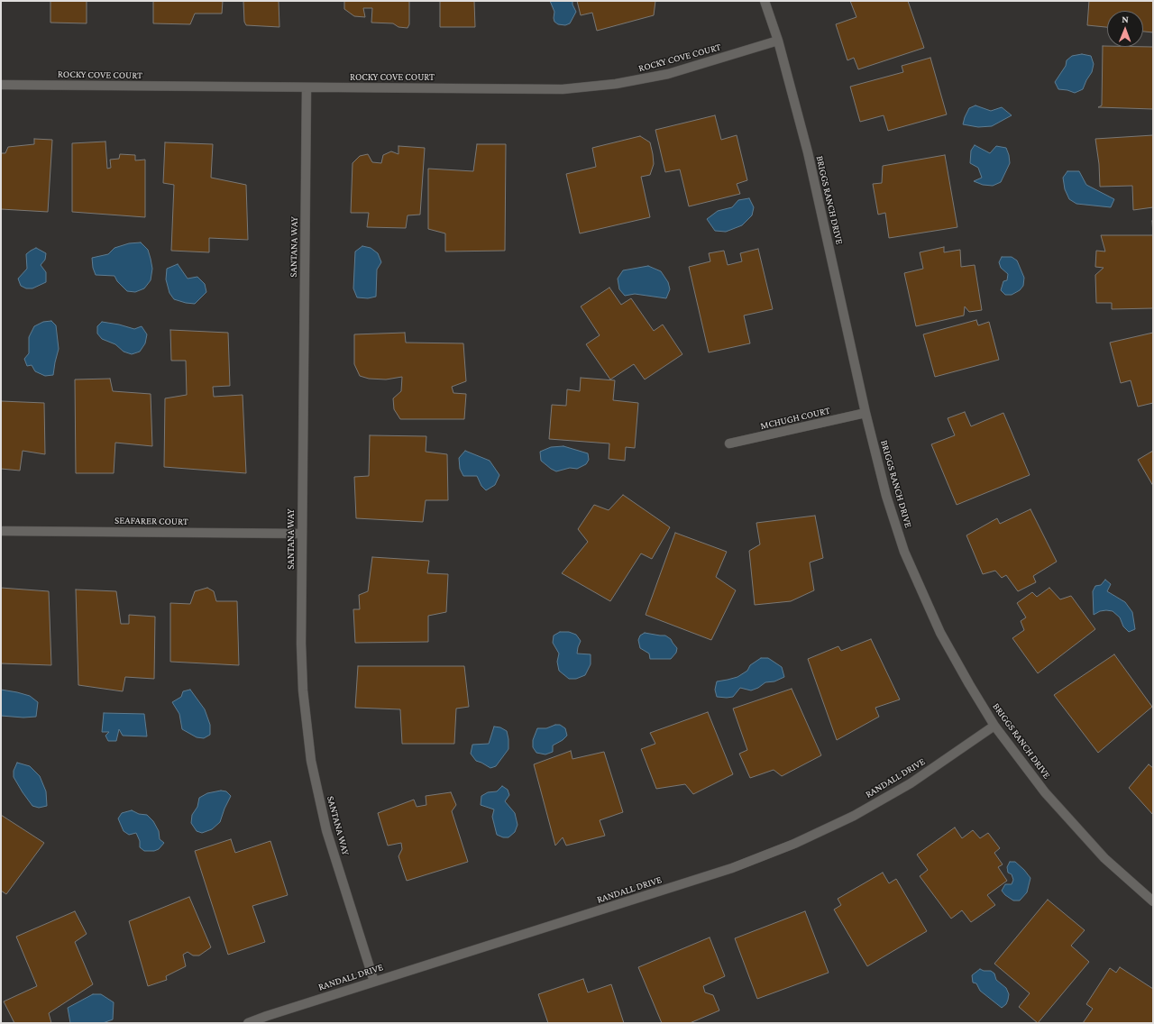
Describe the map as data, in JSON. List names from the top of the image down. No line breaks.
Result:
{"streets":{"street":["ROCKY COVE COURT","BRIGGS RANCH DRIVE","SANTANA WAY","MCHUGH COURT","SEAFARER COURT","RANDALL DRIVE"]},"crossings":[["ROCKY COVE COURT","BRIGGS RANCH DRIVE"],["ROCKY COVE COURT","SANTANA WAY"],["BRIGGS RANCH DRIVE","MCHUGH COURT"],["BRIGGS RANCH DRIVE","RANDALL DRIVE"],["SANTANA WAY","SEAFARER COURT"],["SANTANA WAY","RANDALL DRIVE"]],"north":"top"}
